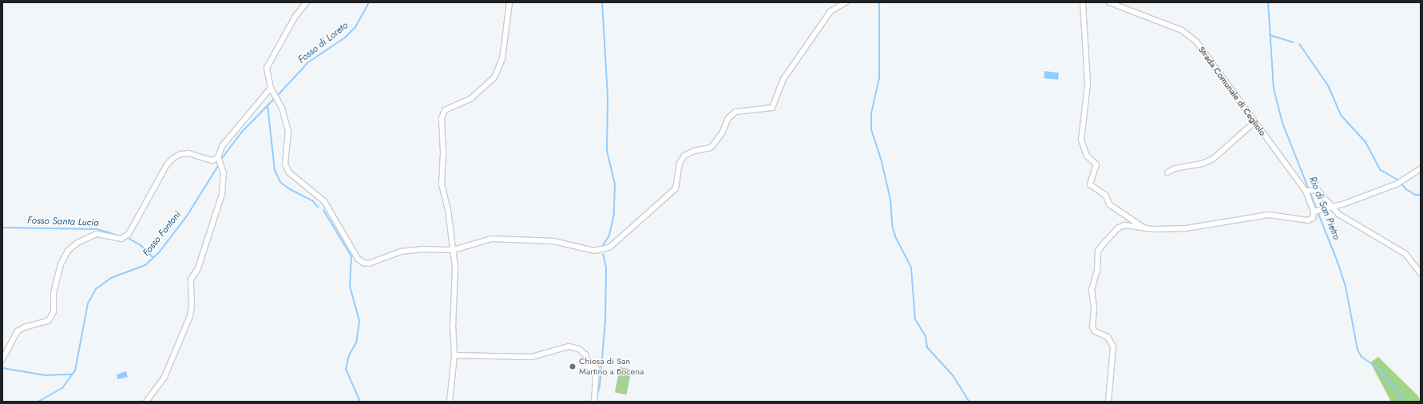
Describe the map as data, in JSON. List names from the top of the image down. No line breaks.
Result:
{"streets":{"street":["Strada Comunale di Cegliolo"]},"water":["Fosso di Loreto","Rio di San Pietro","Fosso Santa Lucia","Fosso Fontoni"],"places":["Chiesa di San Martino a Bocena"]}
